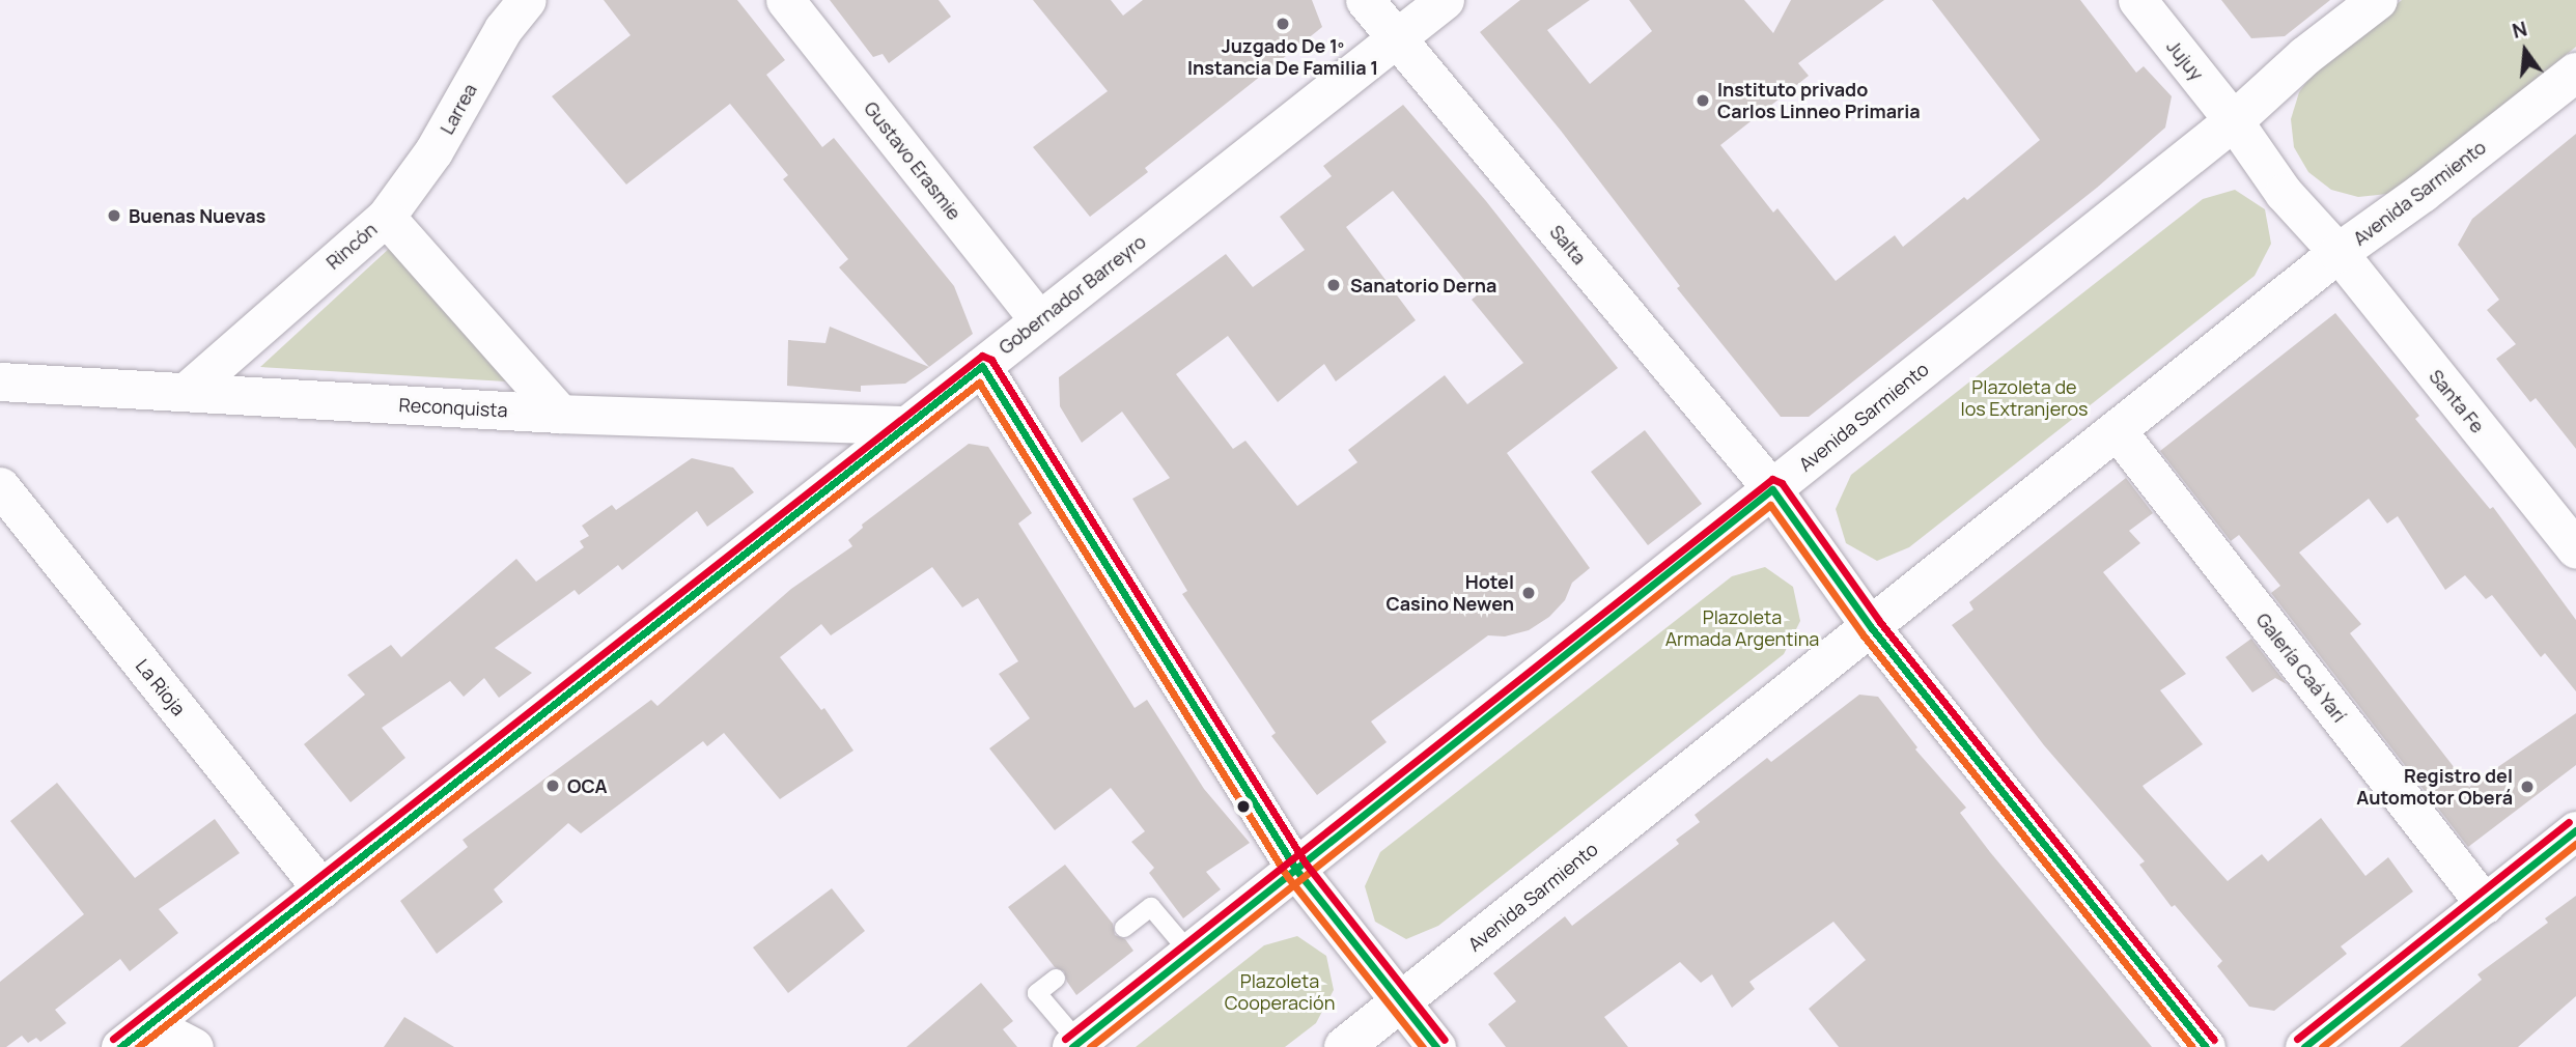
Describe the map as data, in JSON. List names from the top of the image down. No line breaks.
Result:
{"streets":{"main road":["Avenida Sarmiento"],"street":["Jujuy","Larrea","Gustavo Erasmie","Salta","Rincón","Gobernador Barreyro","Santa Fe","Reconquista","Galería Caá Yarí","La Rioja"]},"crossings":[["Jujuy","Avenida Sarmiento"],["Jujuy","Santa Fe"],["Larrea","Rincón"],["Gustavo Erasmie","Gobernador Barreyro"],["Avenida Sarmiento","Salta"],["Avenida Sarmiento","Santa Fe"],["Avenida Sarmiento","Galería Caá Yarí"],["Salta","Gobernador Barreyro"],["Rincón","Reconquista"],["Gobernador Barreyro","Reconquista"],["Gobernador Barreyro","La Rioja"]],"parks":["Plazoleta de los Extranjeros","Plazoleta Armada Argentina","Plazoleta Cooperación"],"places":["Juzgado De 1º Instancia De Familia 1","Instituto privado Carlos Linneo Primaria","Buenas Nuevas","Sanatorio Derna","Hotel Casino Newen","OCA","Registro del Automotor Oberá"],"north":"top"}
